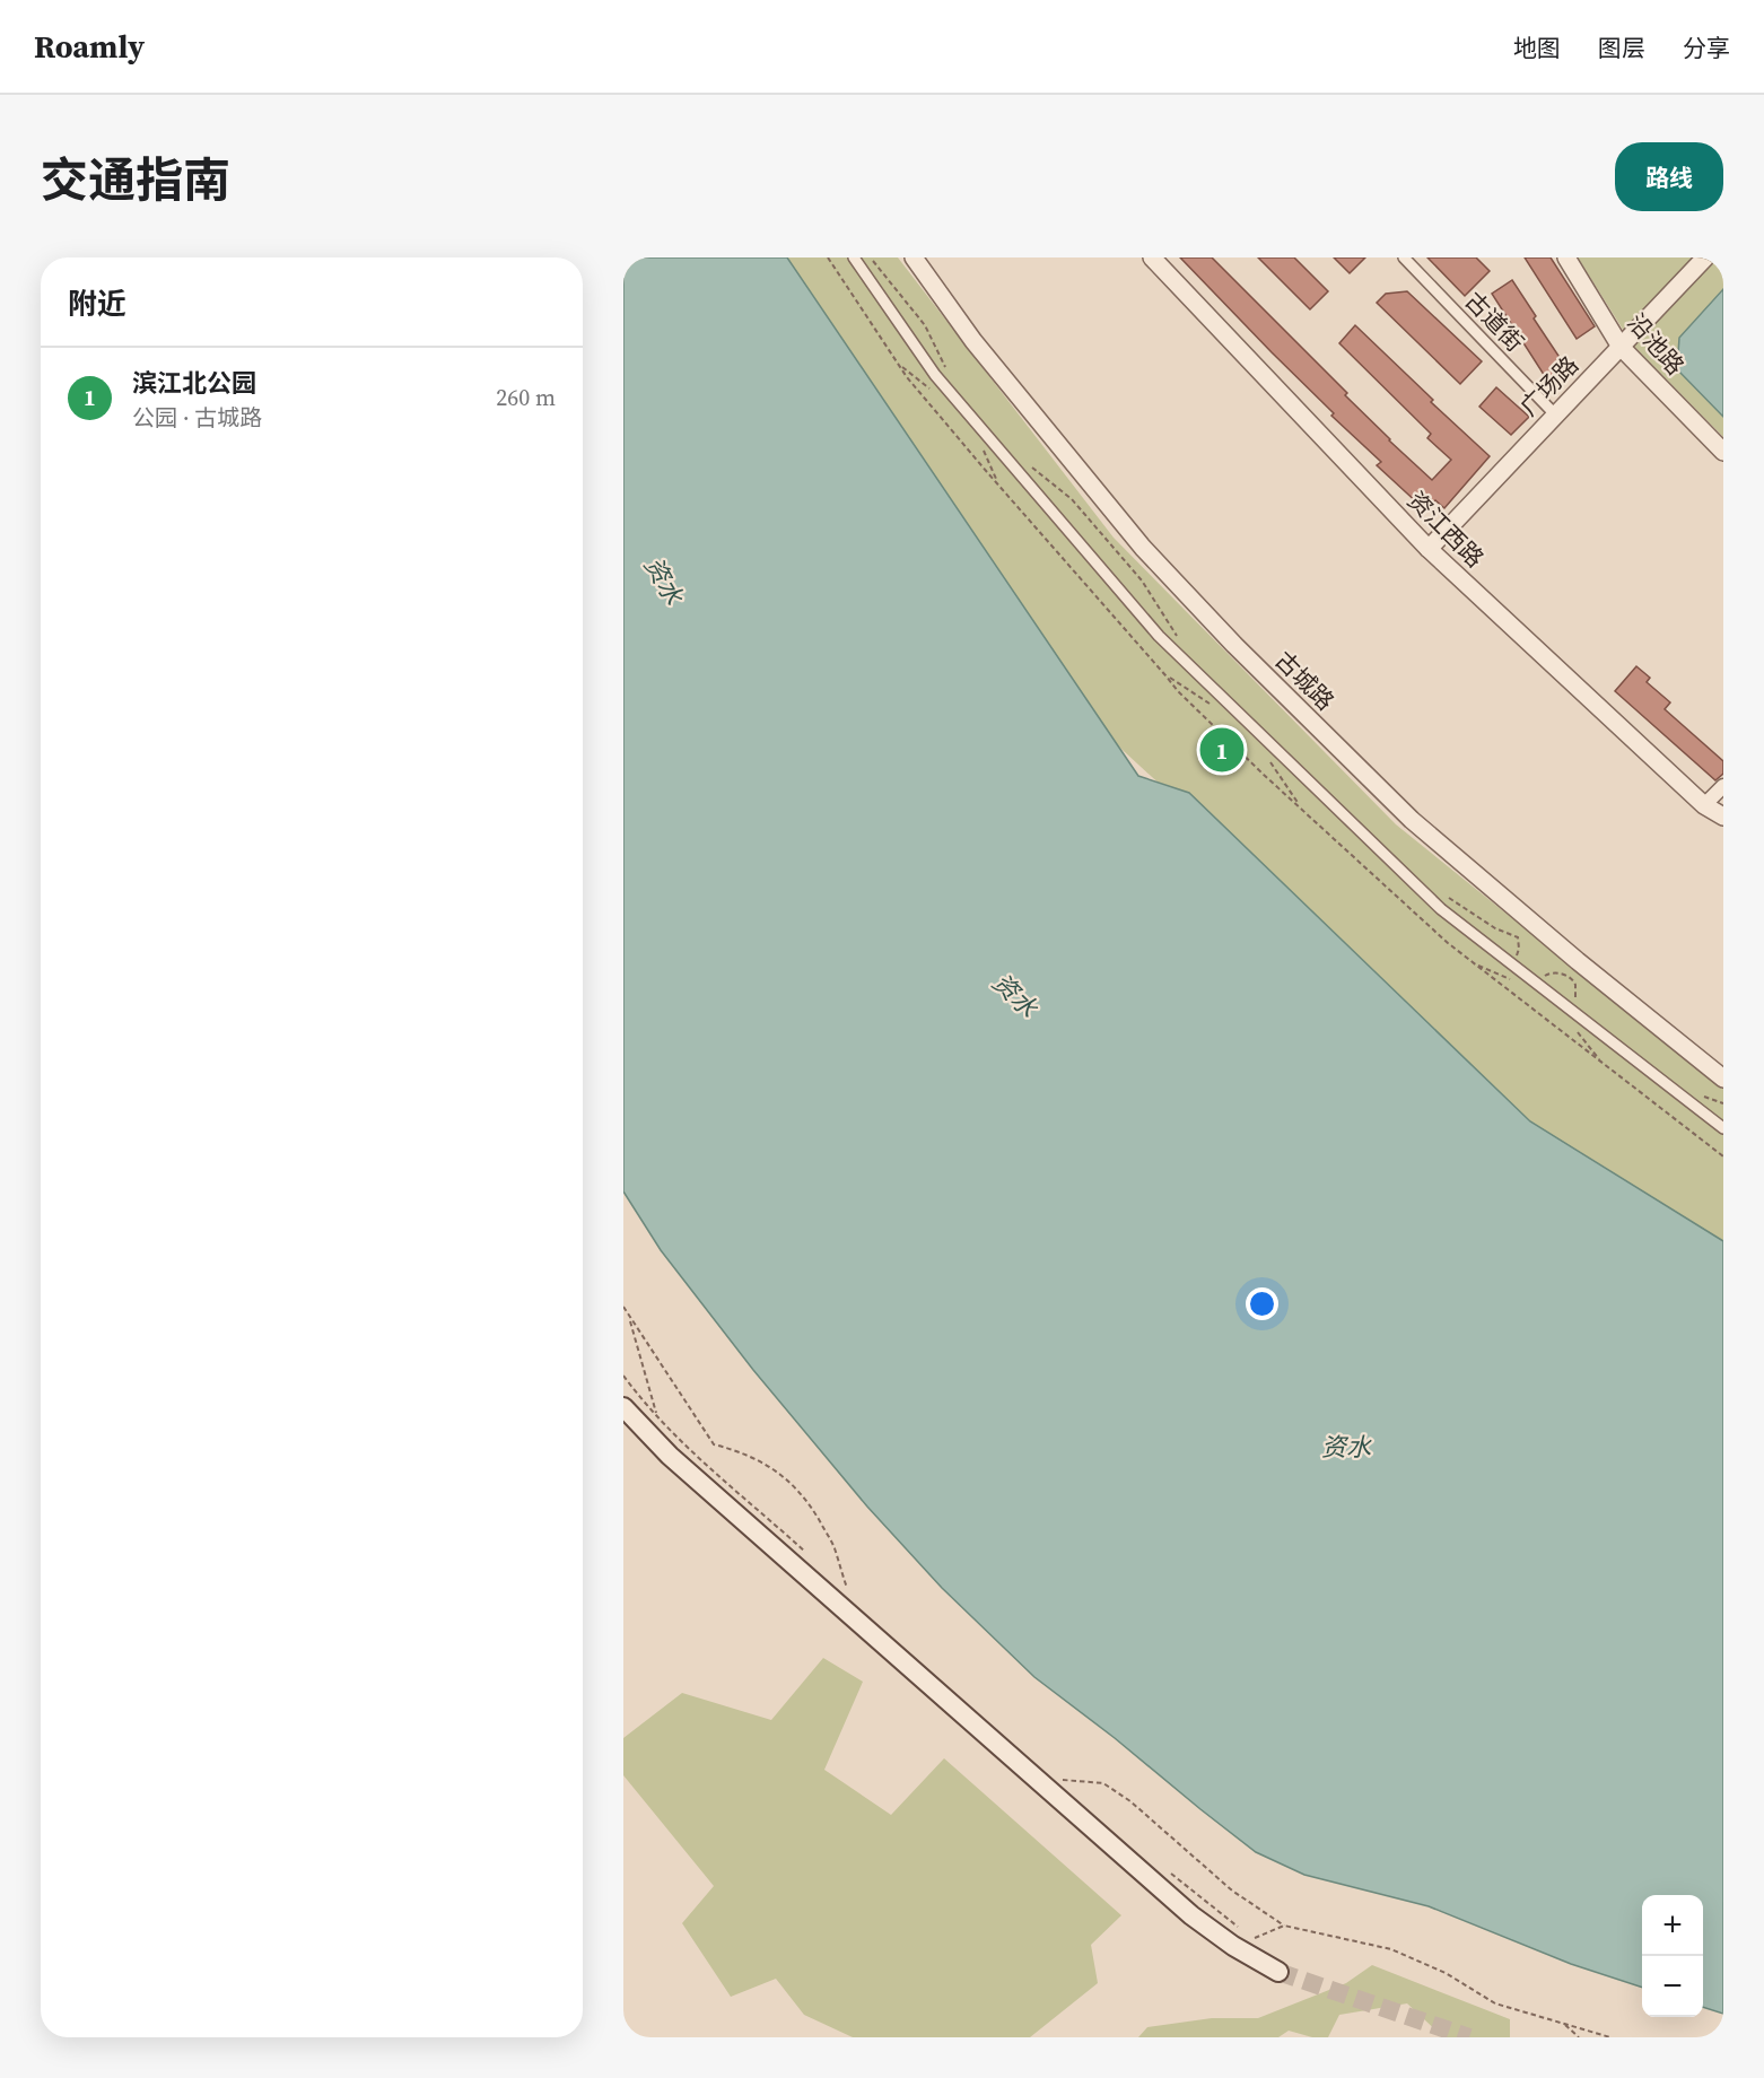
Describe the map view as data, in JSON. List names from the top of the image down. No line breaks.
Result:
{"streets":{"street":["古道街","沿池路","广场路","资江西路","古城路"]},"crossings":[["古道街","广场路"],["沿池路","广场路"],["广场路","资江西路"]],"water":["资水"],"page":{"header":"Roamly","nav":["地图","图层","分享"],"title":"交通指南","buttons":"路线","heading":"附近","list":[{"mark":"1","name":"滨江北公园","note":"公园 · 古城路","value":"260 m"}],"pins":"1","map_buttons":["+","−"]}}
